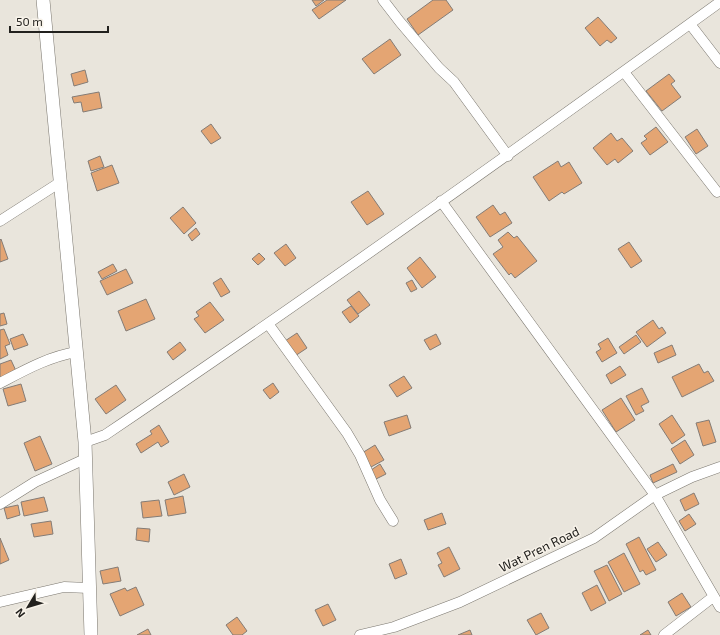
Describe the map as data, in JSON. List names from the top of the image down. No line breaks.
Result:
{"streets":{"street":["Wat Pren Road"]},"scale_bar":"50 m","north":"bottom left"}
